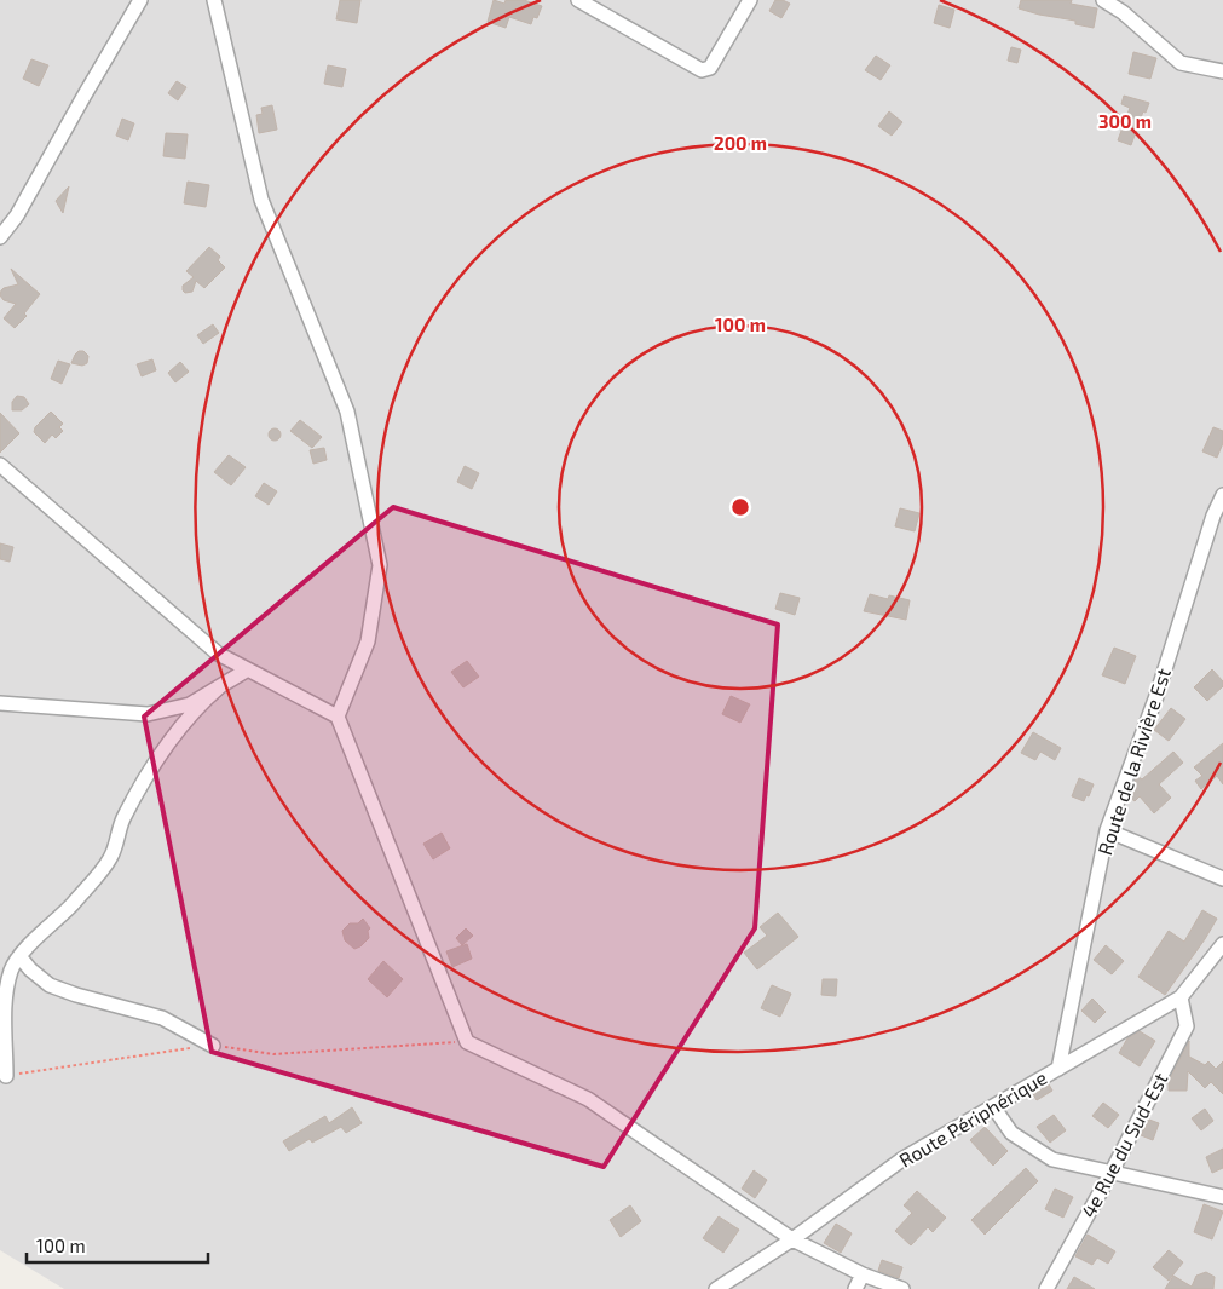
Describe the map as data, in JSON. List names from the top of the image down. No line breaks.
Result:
{"streets":{"street":["Route de la Rivière Est","Route Périphérique","4e Rue du Sud-Est"]},"crossings":[["Route de la Rivière Est","Route Périphérique"],["Route Périphérique","4e Rue du Sud-Est"]],"scale_bar":"100 m","rings":["300 m","200 m","100 m"]}
